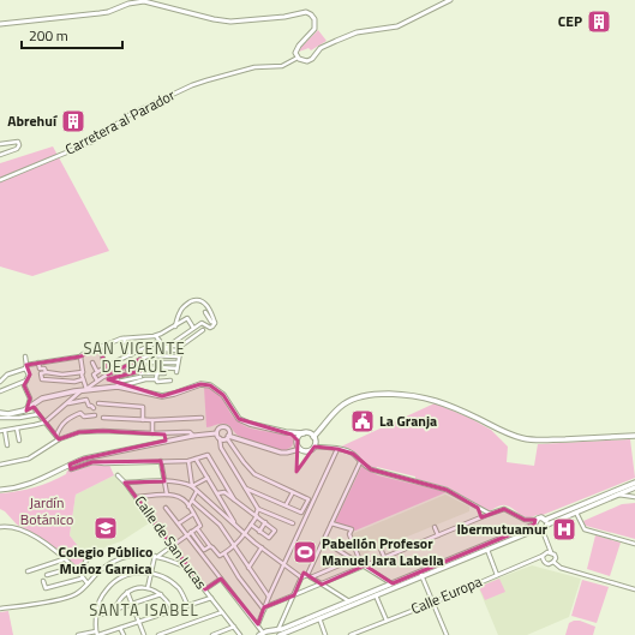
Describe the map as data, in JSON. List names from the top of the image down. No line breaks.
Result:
{"streets":{"street":["Carretera al Parador","Calle de San Lucas","Calle Europa"]},"districts":["SAN VICENTE DE PAÚL","SANTA ISABEL"],"parks":["Jardín Botánico"],"places":{"building":["CEP","Abrehuí"],"public building":["La Granja"],"school or university":["Colegio Público Muñoz Garnica"],"hospital":["Ibermutuamur"],"sports":["Pabellón Profesor Manuel Jara Labella"]},"scale_bar":"200 m"}
